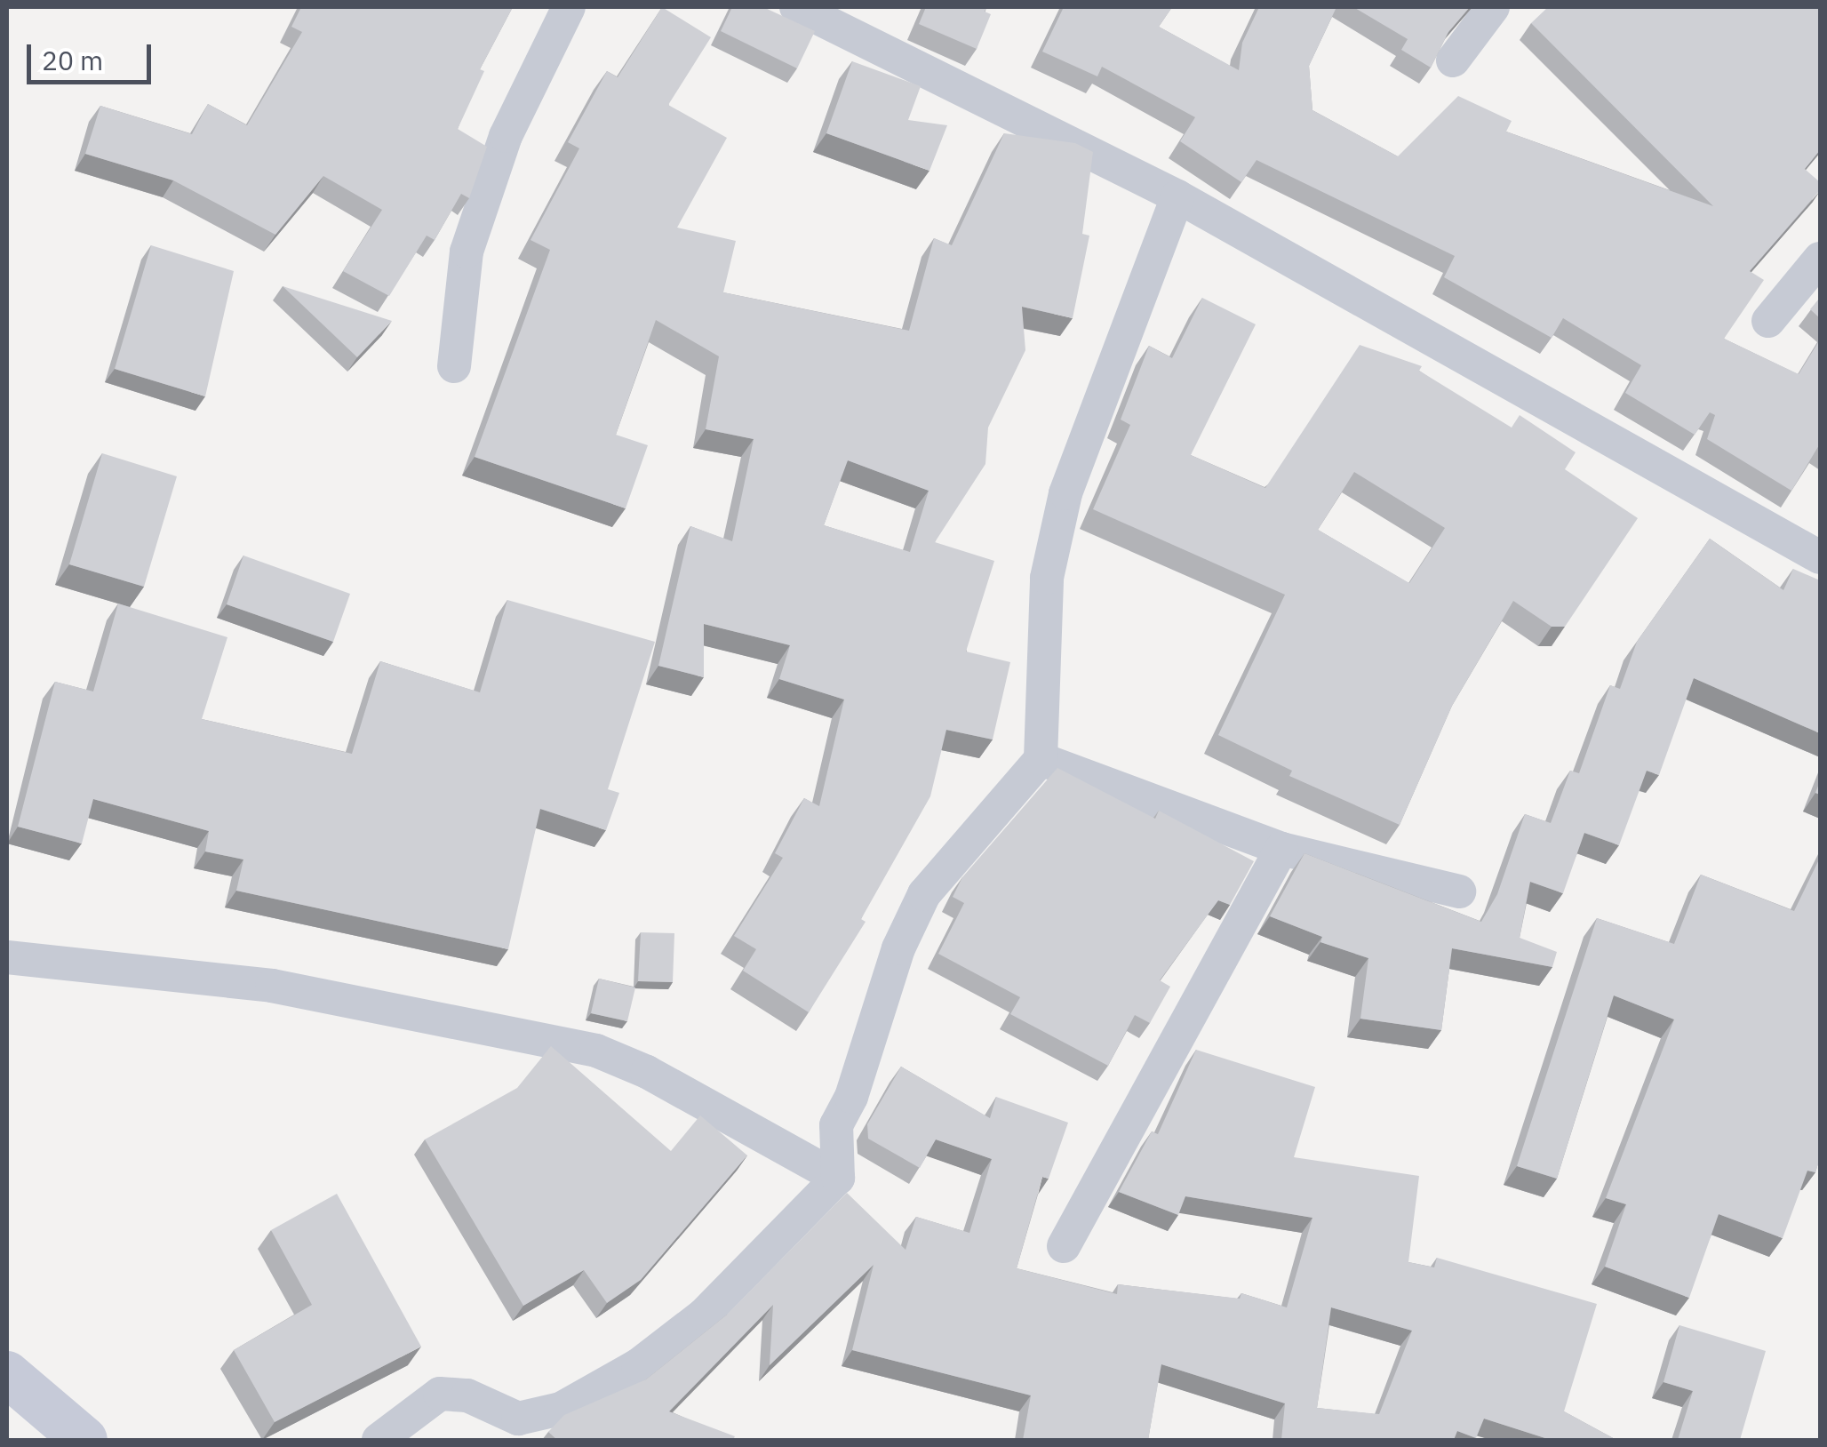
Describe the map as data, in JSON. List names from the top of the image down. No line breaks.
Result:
{"scale_bar":"20 m"}
